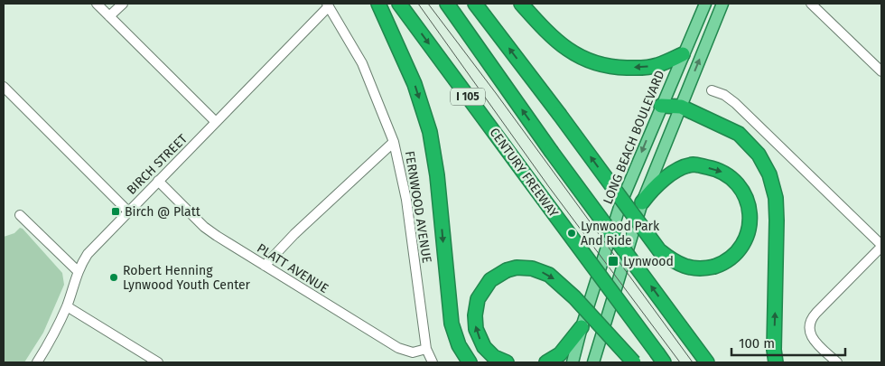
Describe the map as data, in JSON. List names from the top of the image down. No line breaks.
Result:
{"streets":{"highway":["I 105","CENTURY FREEWAY"],"main road":["LONG BEACH BOULEVARD"],"street":["BIRCH STREET","FERNWOOD AVENUE","PLATT AVENUE"]},"crossings":[["BIRCH STREET","FERNWOOD AVENUE"],["BIRCH STREET","PLATT AVENUE"],["FERNWOOD AVENUE","PLATT AVENUE"]],"places":{"transit":["Birch @ Platt","Lynwood"],"other":["Lynwood Park And Ride","Robert Henning Lynwood Youth Center"]},"scale_bar":"100 m"}
